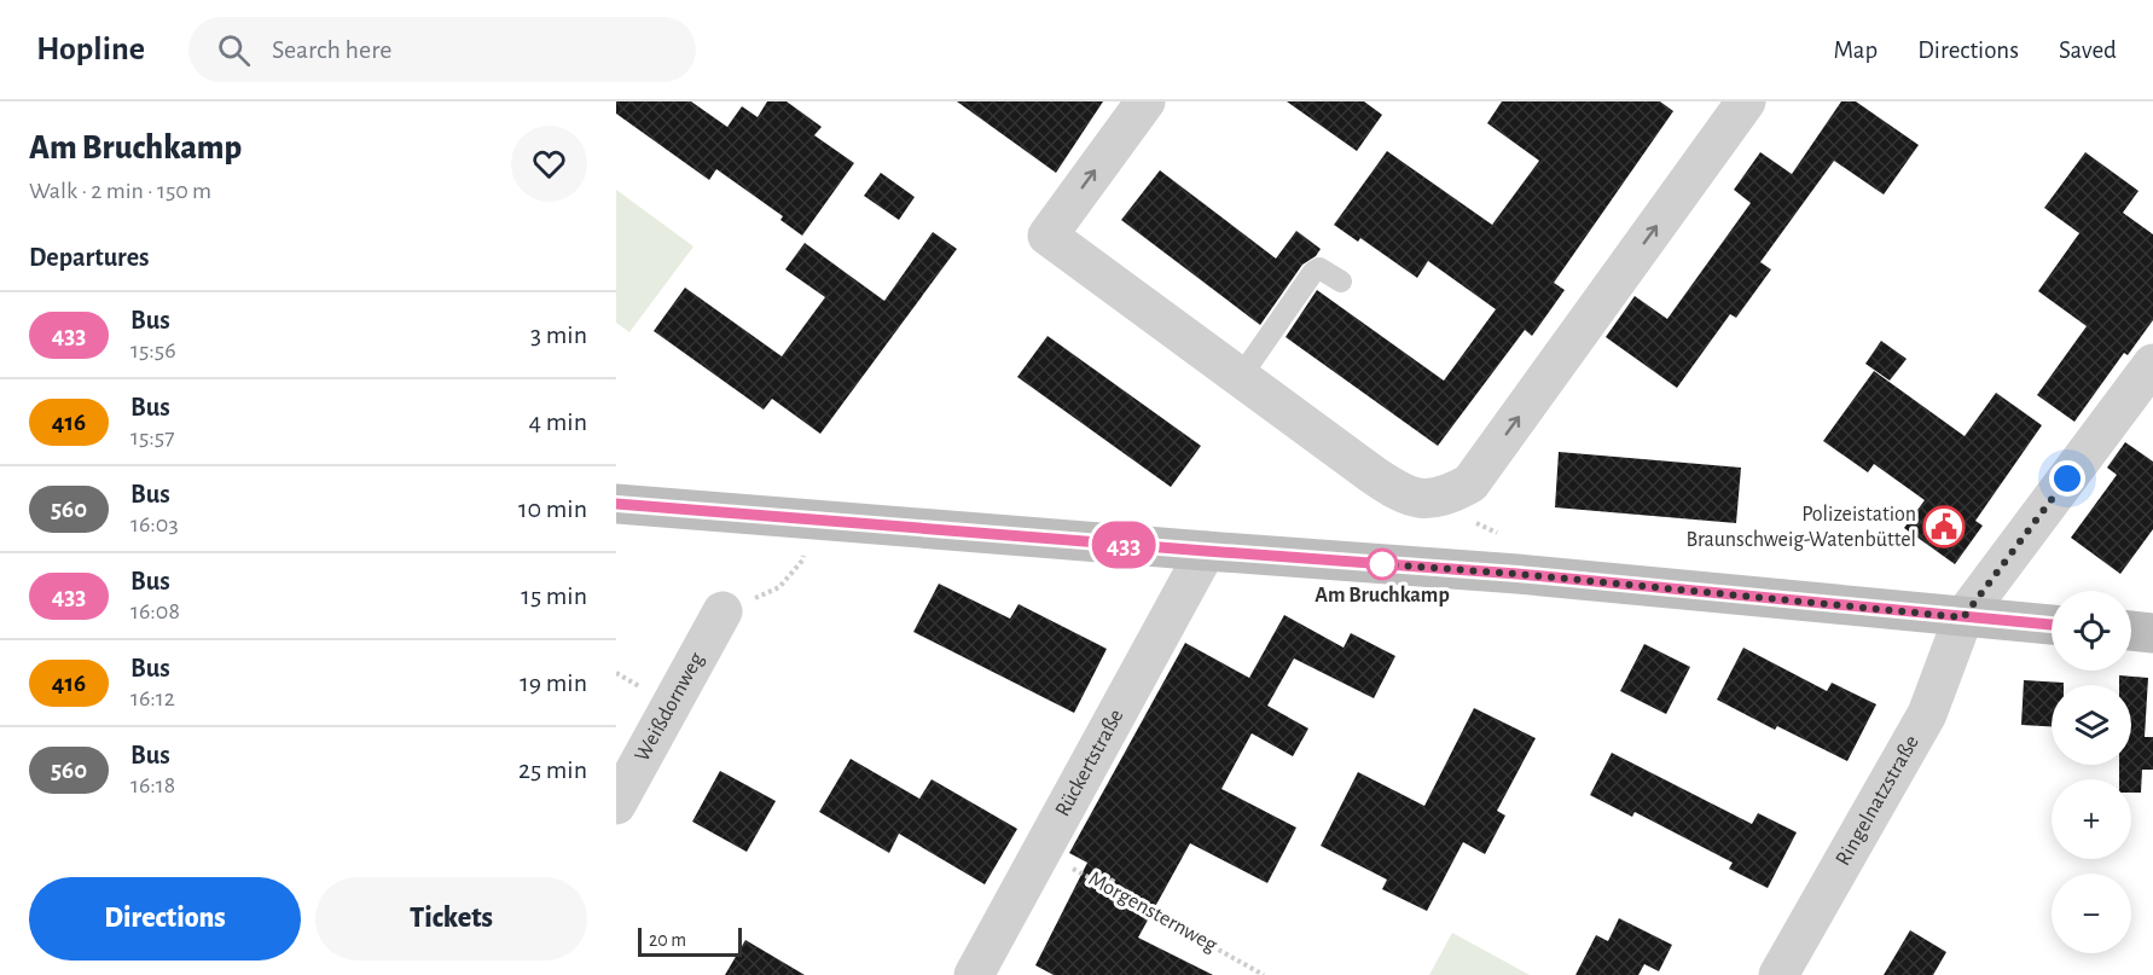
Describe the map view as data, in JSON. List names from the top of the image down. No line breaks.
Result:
{"streets":{"street":["Weißdornweg","Rückertstraße","Ringelnatzstraße"],"path":["Morgensternweg"]},"crossings":[["Rückertstraße","Morgensternweg"]],"places":{"public building":["Polizeistation Braunschweig-Watenbüttel"],"other":["Am Bruchkamp"]},"lines":["bus line 433"],"scale_bar":"20 m","page":{"header":"Hopline","search":"Search here","nav":["Map","Directions","Saved"],"heading":[["Am Bruchkamp","Walk · 2 min · 150 m"],"Departures"],"on_map":"433","list":[{"mark":"433","name":"Bus","note":"15:56","value":"3 min"},{"mark":"416","name":"Bus","note":"15:57","value":"4 min"},{"mark":"560","name":"Bus","note":"16:03","value":"10 min"},{"mark":"433","name":"Bus","note":"16:08","value":"15 min"},{"mark":"416","name":"Bus","note":"16:12","value":"19 min"},{"mark":"560","name":"Bus","note":"16:18","value":"25 min"}],"map_buttons":["+","−"],"buttons":["Directions","Tickets"],"scale":"20 m"}}
